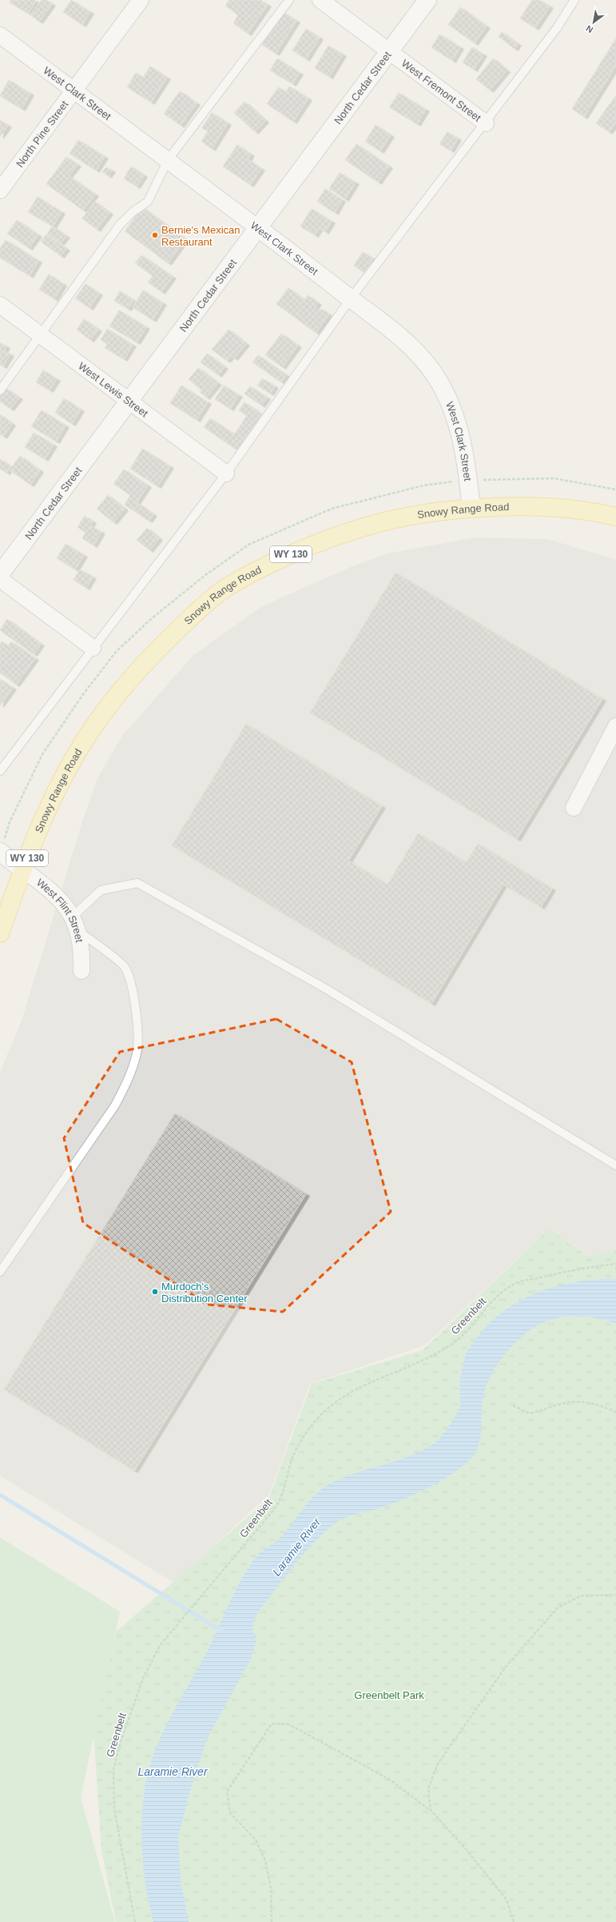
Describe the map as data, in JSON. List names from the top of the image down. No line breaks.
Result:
{"streets":{"main road":["Snowy Range Road","WY 130"],"street":["North Cedar Street","West Fremont Street","West Clark Street","North Pine Street","West Lewis Street","West Flint Street"],"path":["Greenbelt"]},"crossings":[["North Cedar Street","West Fremont Street"],["North Cedar Street","West Clark Street"],["North Cedar Street","West Lewis Street"],["West Clark Street","North Pine Street"],["West Clark Street","Snowy Range Road"],["Snowy Range Road","West Flint Street"]],"water":["Laramie River"],"parks":["Greenbelt Park"],"places":["Bernie's Mexican Restaurant","Murdoch's Distribution Center"],"north":"bottom left"}
